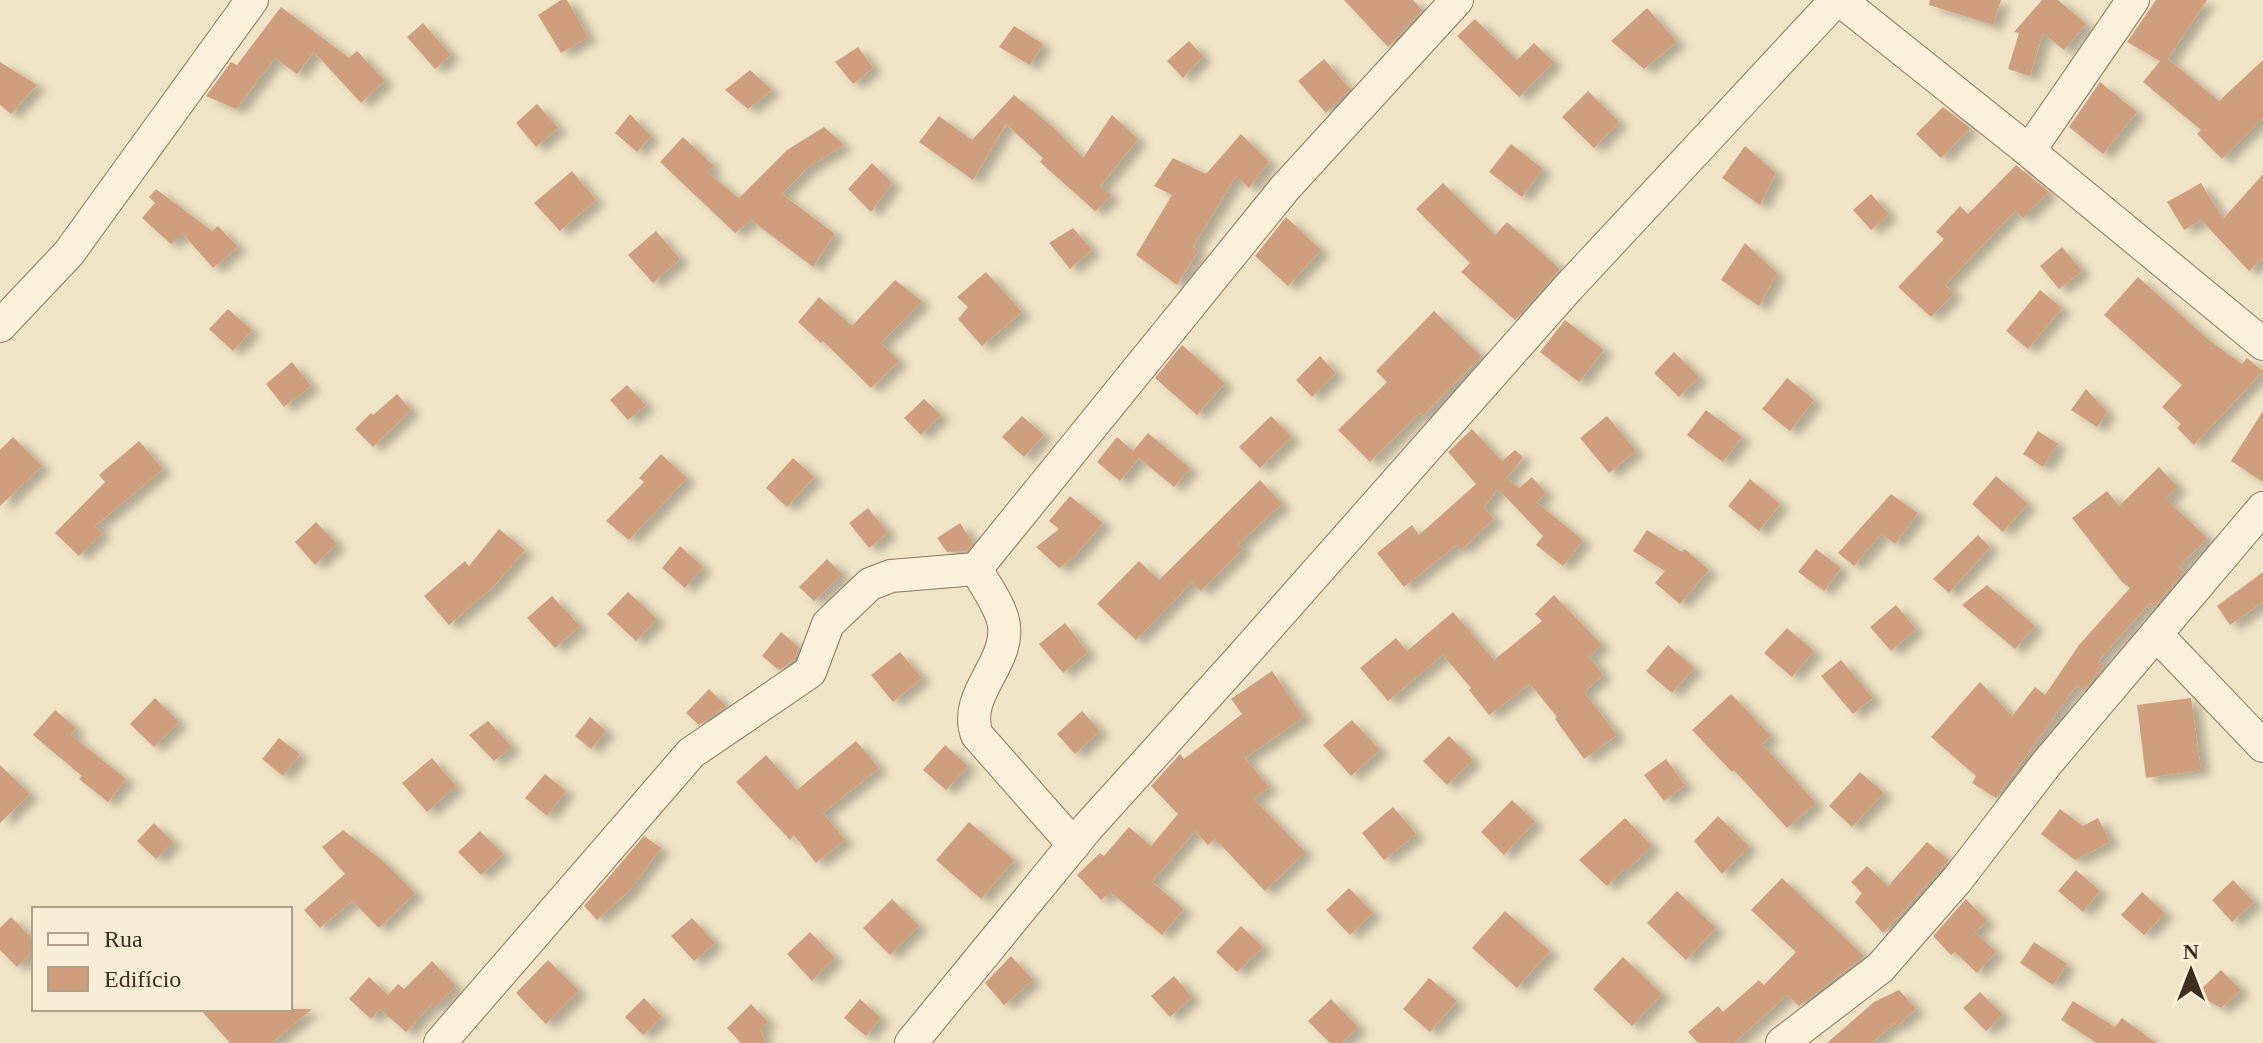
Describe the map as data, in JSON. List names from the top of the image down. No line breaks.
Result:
{"legend":["Rua","Edifício"],"north":"top"}
